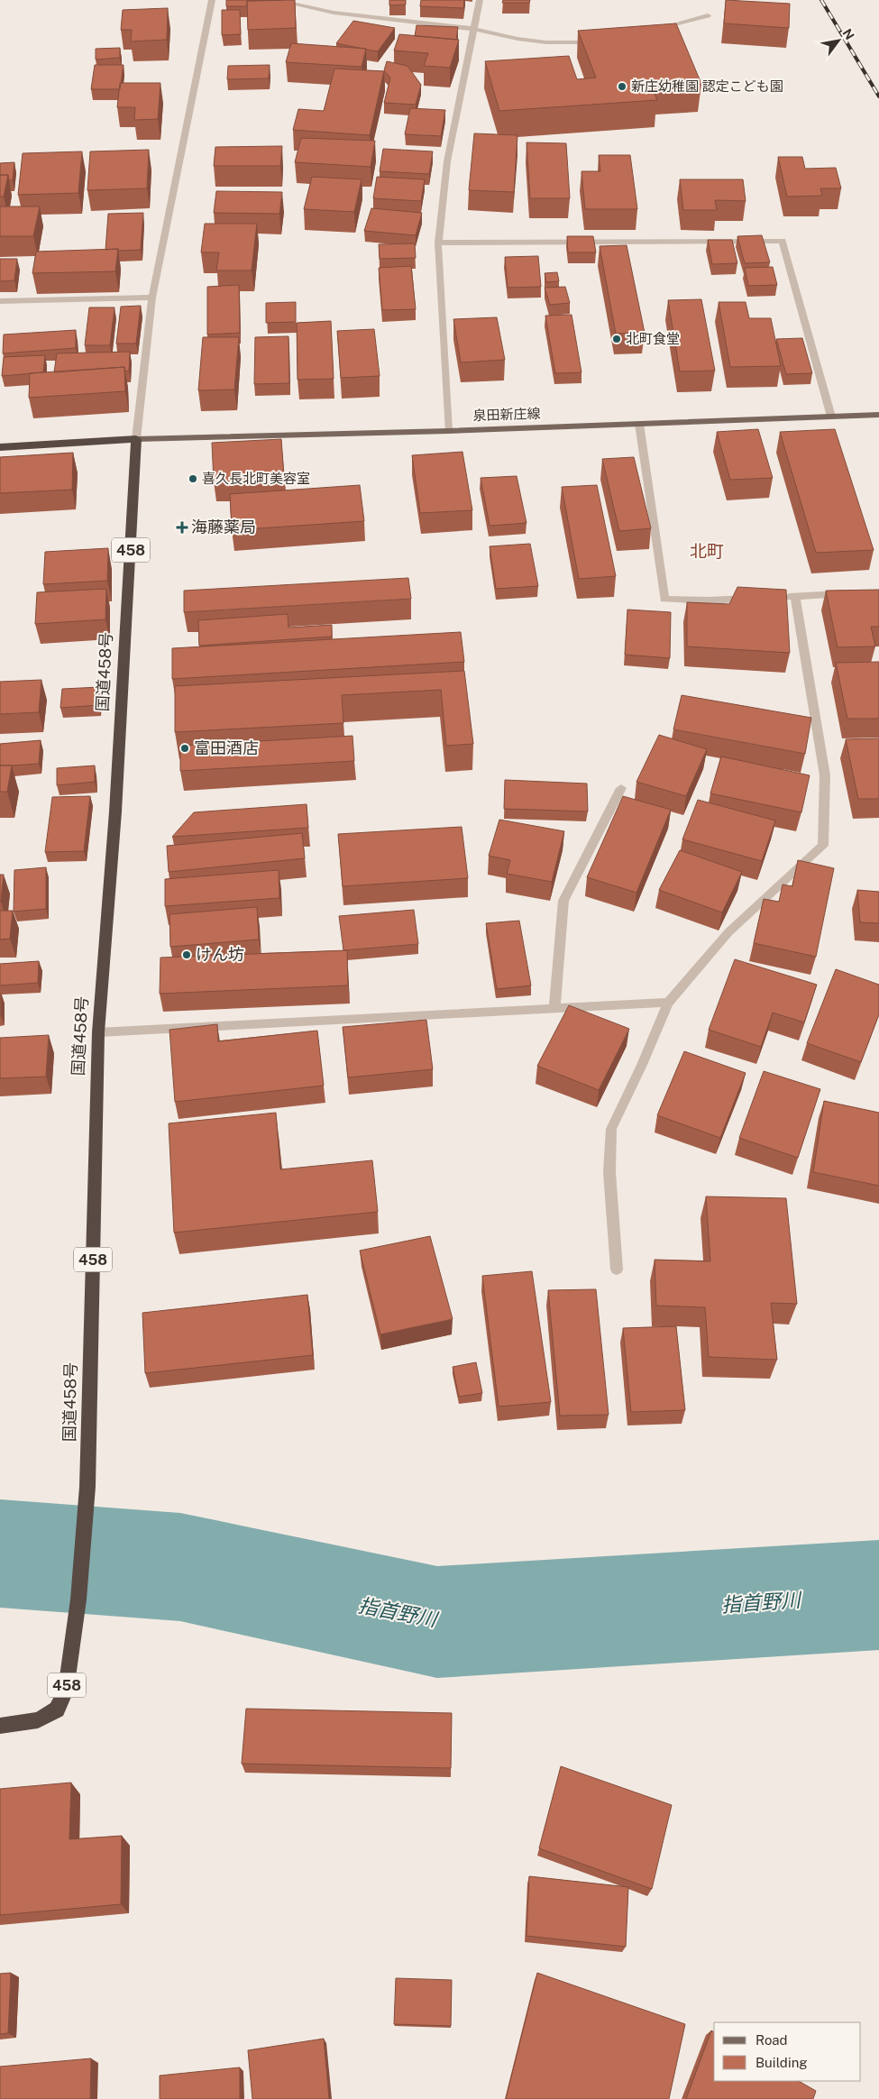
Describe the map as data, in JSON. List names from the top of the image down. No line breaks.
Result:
{"streets":{"highway":["458","国道458号"],"main road":["泉田新庄線"]},"crossings":[["泉田新庄線","国道458号"]],"districts":["北町"],"water":["指首野川"],"places":{"other":["新庄幼稚園 認定こども園","北町食堂","喜久長北町美容室","富田酒店","けん坊"],"health":["海藤薬局"]},"legend":["Road","Building"],"north":"top right"}
